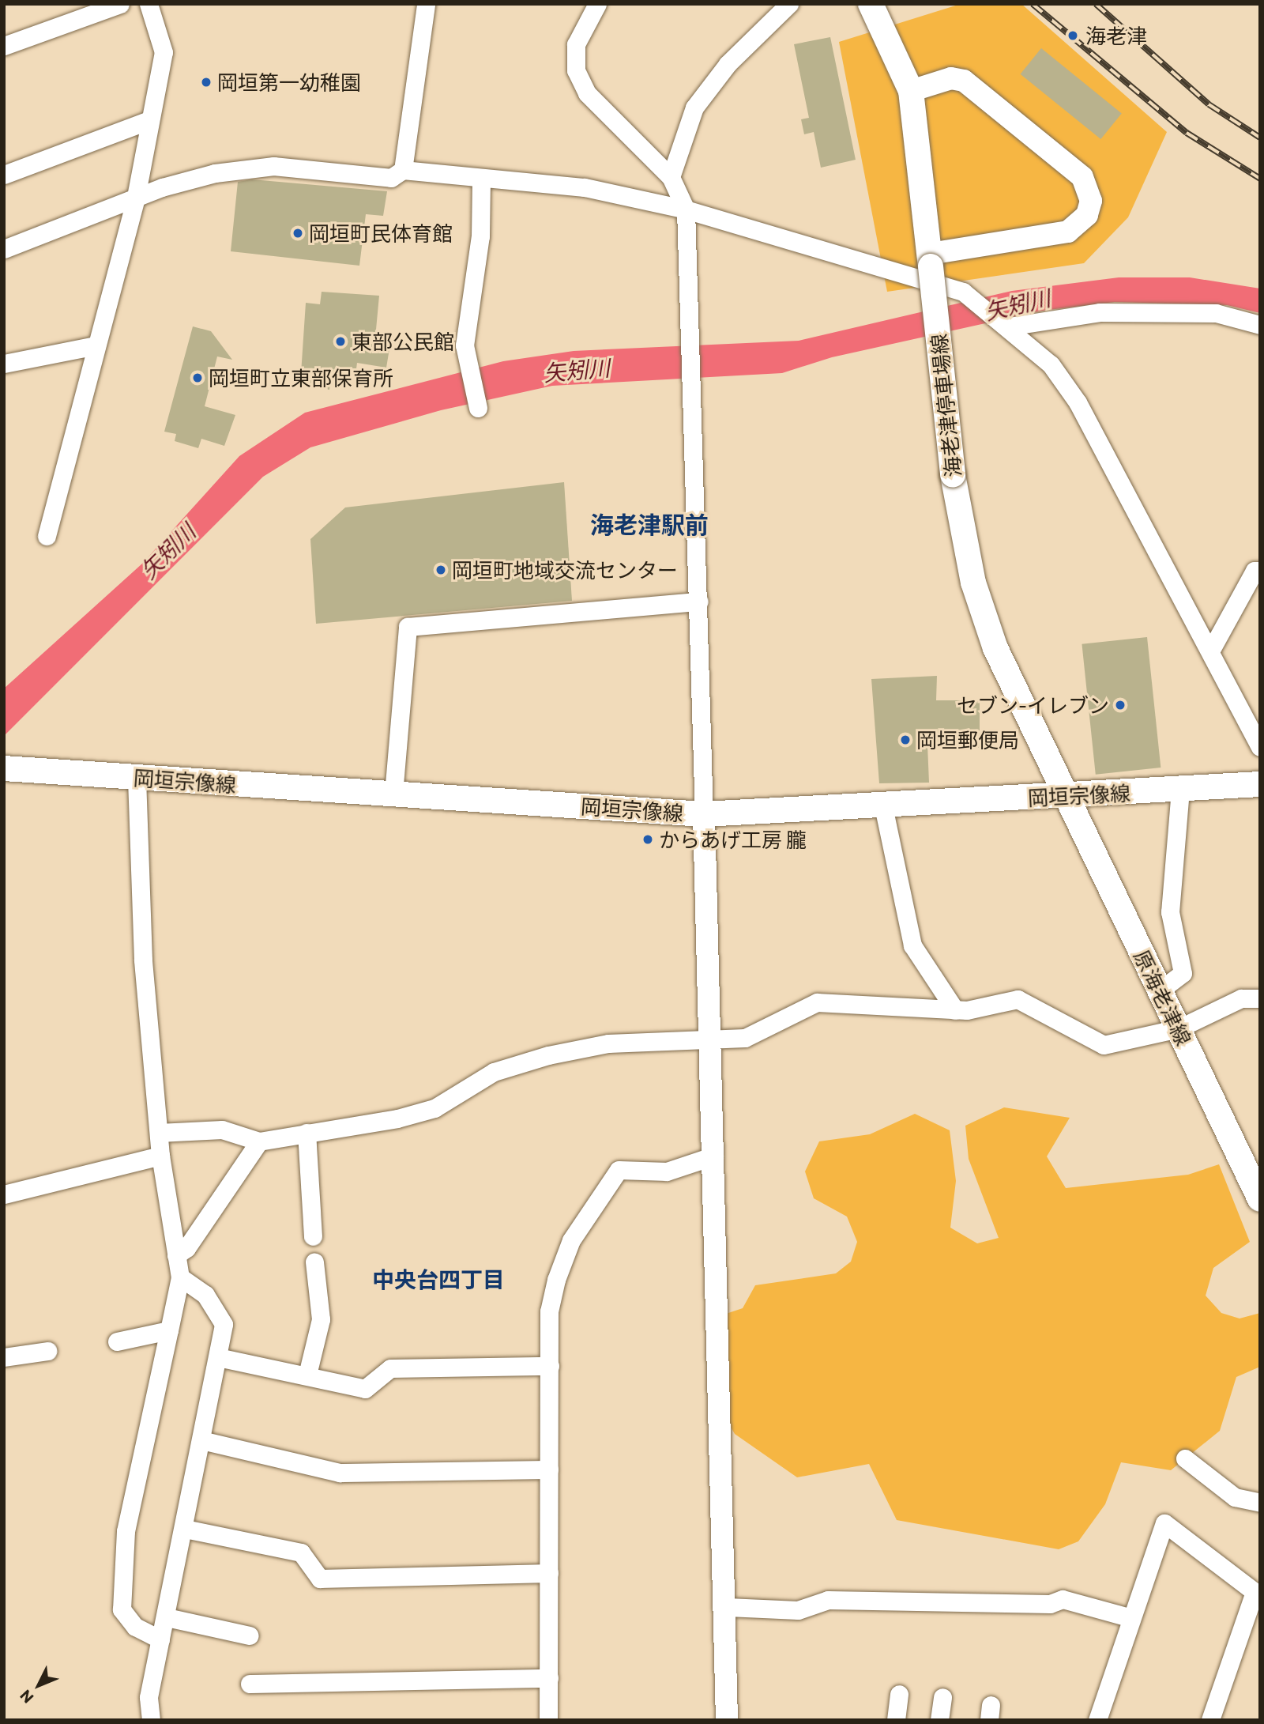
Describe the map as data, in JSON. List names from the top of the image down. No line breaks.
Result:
{"streets":{"main road":["海老津停車場線","岡垣宗像線","原海老津線"]},"crossings":[["海老津停車場線","岡垣宗像線"],["海老津停車場線","原海老津線"],["岡垣宗像線","原海老津線"]],"districts":["海老津駅前","中央台四丁目"],"water":["矢矧川"],"places":["海老津","岡垣第一幼稚園","岡垣町民体育館","東部公民館","岡垣町立東部保育所","岡垣町地域交流センター","セブン-イレブン","岡垣郵便局","からあげ工房 朧"],"north":"bottom left"}
